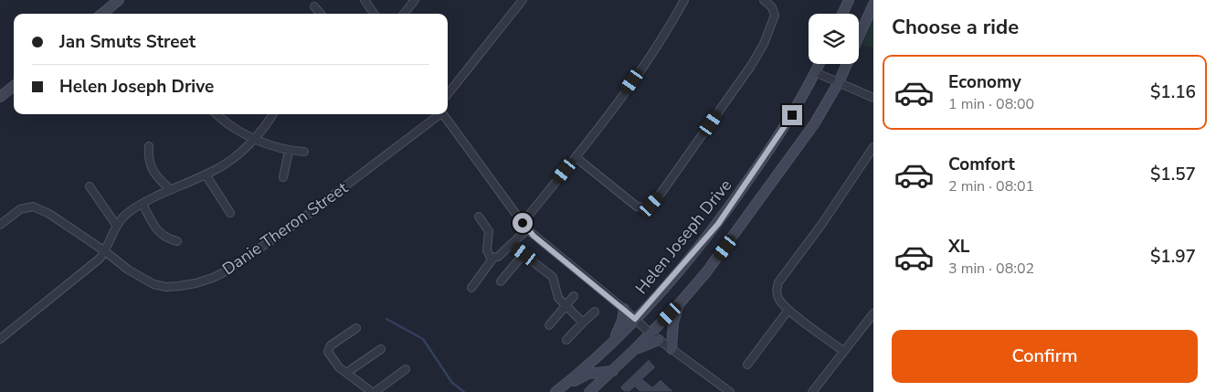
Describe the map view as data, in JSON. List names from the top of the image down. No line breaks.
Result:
{"streets":{"street":["Danie Theron Street","Helen Joseph Drive"]},"page":{"heading":"Choose a ride","banner":["Jan Smuts Street","Helen Joseph Drive"],"list":[{"name":"Economy","note":"1 min · 08:00","value":"$1.16"},{"name":"Comfort","note":"2 min · 08:01","value":"$1.57"},{"name":"XL","note":"3 min · 08:02","value":"$1.97"}],"buttons":"Confirm"}}
